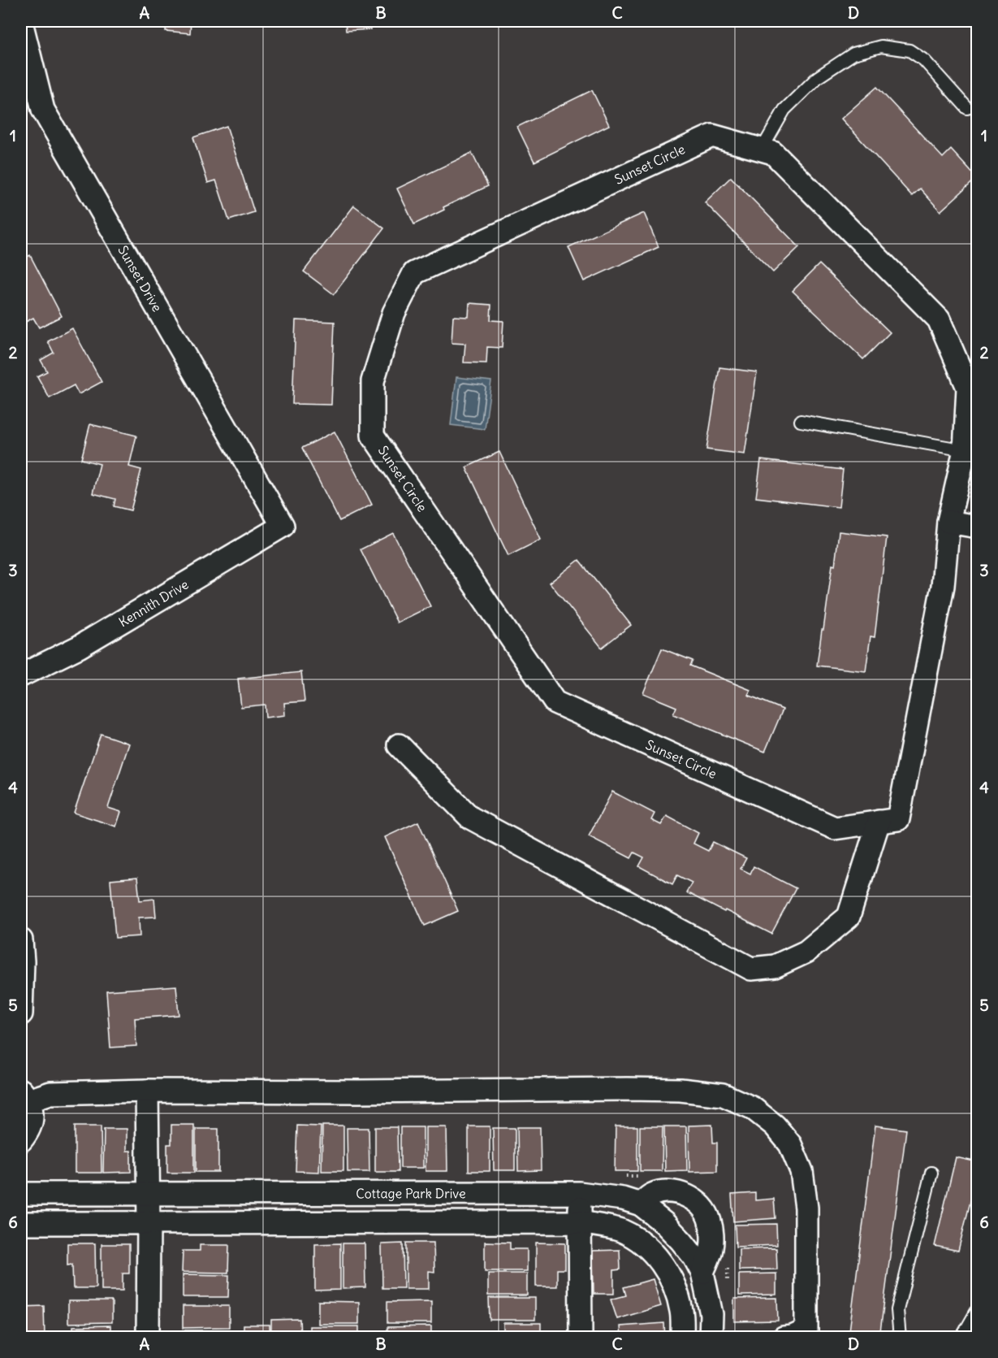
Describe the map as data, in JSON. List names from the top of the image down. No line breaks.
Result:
{"streets":{"street":["Sunset Circle","Sunset Drive","Kennith Drive","Cottage Park Drive"]},"crossings":[["Sunset Drive","Kennith Drive"]],"grid":{"columns":["A","B","C","D"],"rows":["1","2","3","4","5","6"]}}
